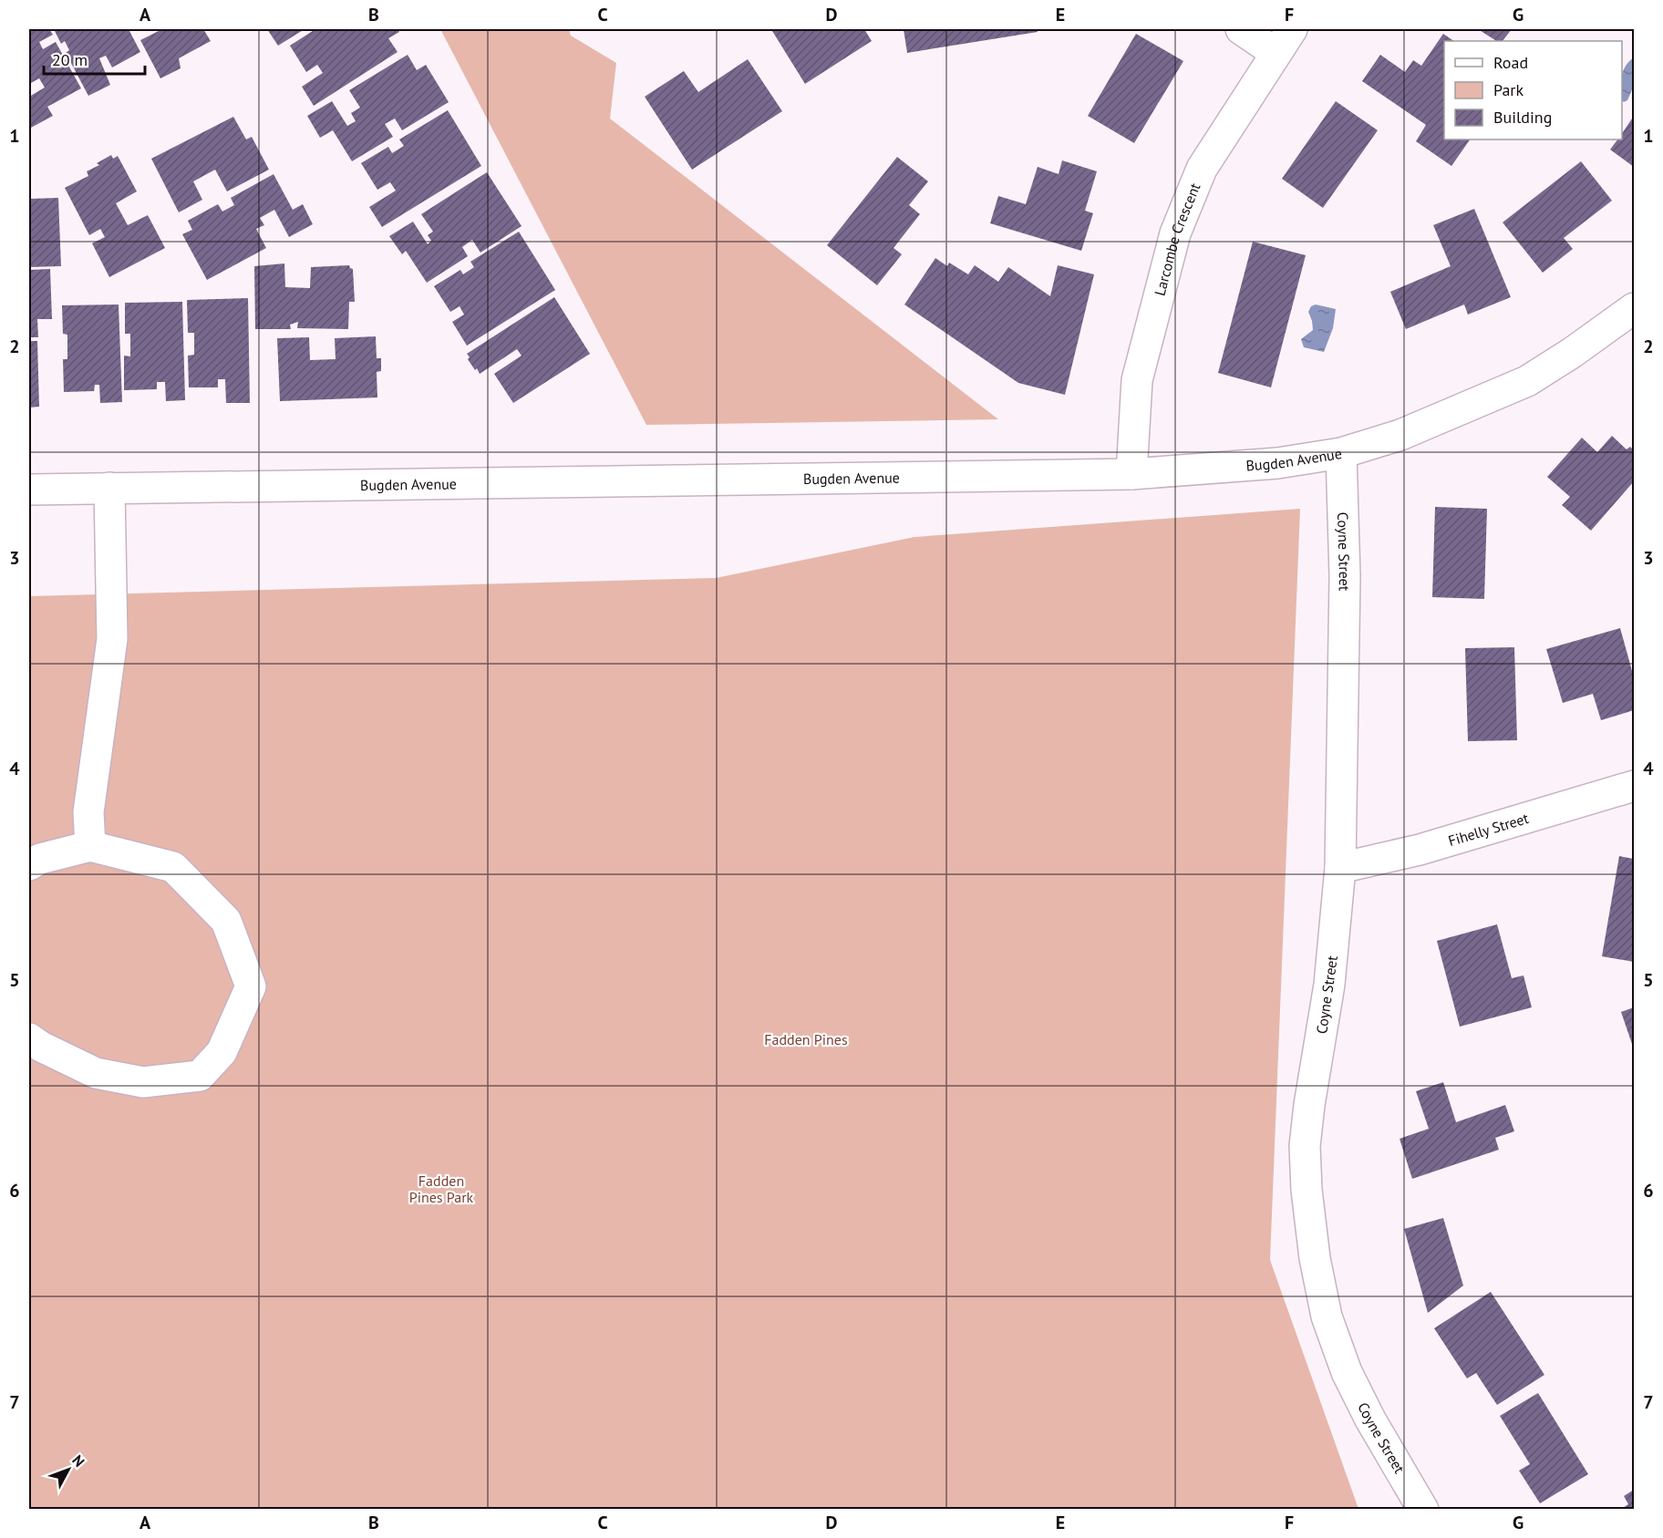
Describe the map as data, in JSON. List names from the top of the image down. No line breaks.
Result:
{"streets":{"street":["Larcombe Crescent","Bugden Avenue","Coyne Street","Fihelly Street"]},"crossings":[["Larcombe Crescent","Bugden Avenue"],["Bugden Avenue","Coyne Street"],["Coyne Street","Fihelly Street"]],"parks":["Fadden Pines","Fadden Pines Park"],"legend":["Road","Park","Building"],"scale_bar":"20 m","north":"top right","grid":{"columns":["A","B","C","D","E","F","G"],"rows":["1","2","3","4","5","6","7"]}}
